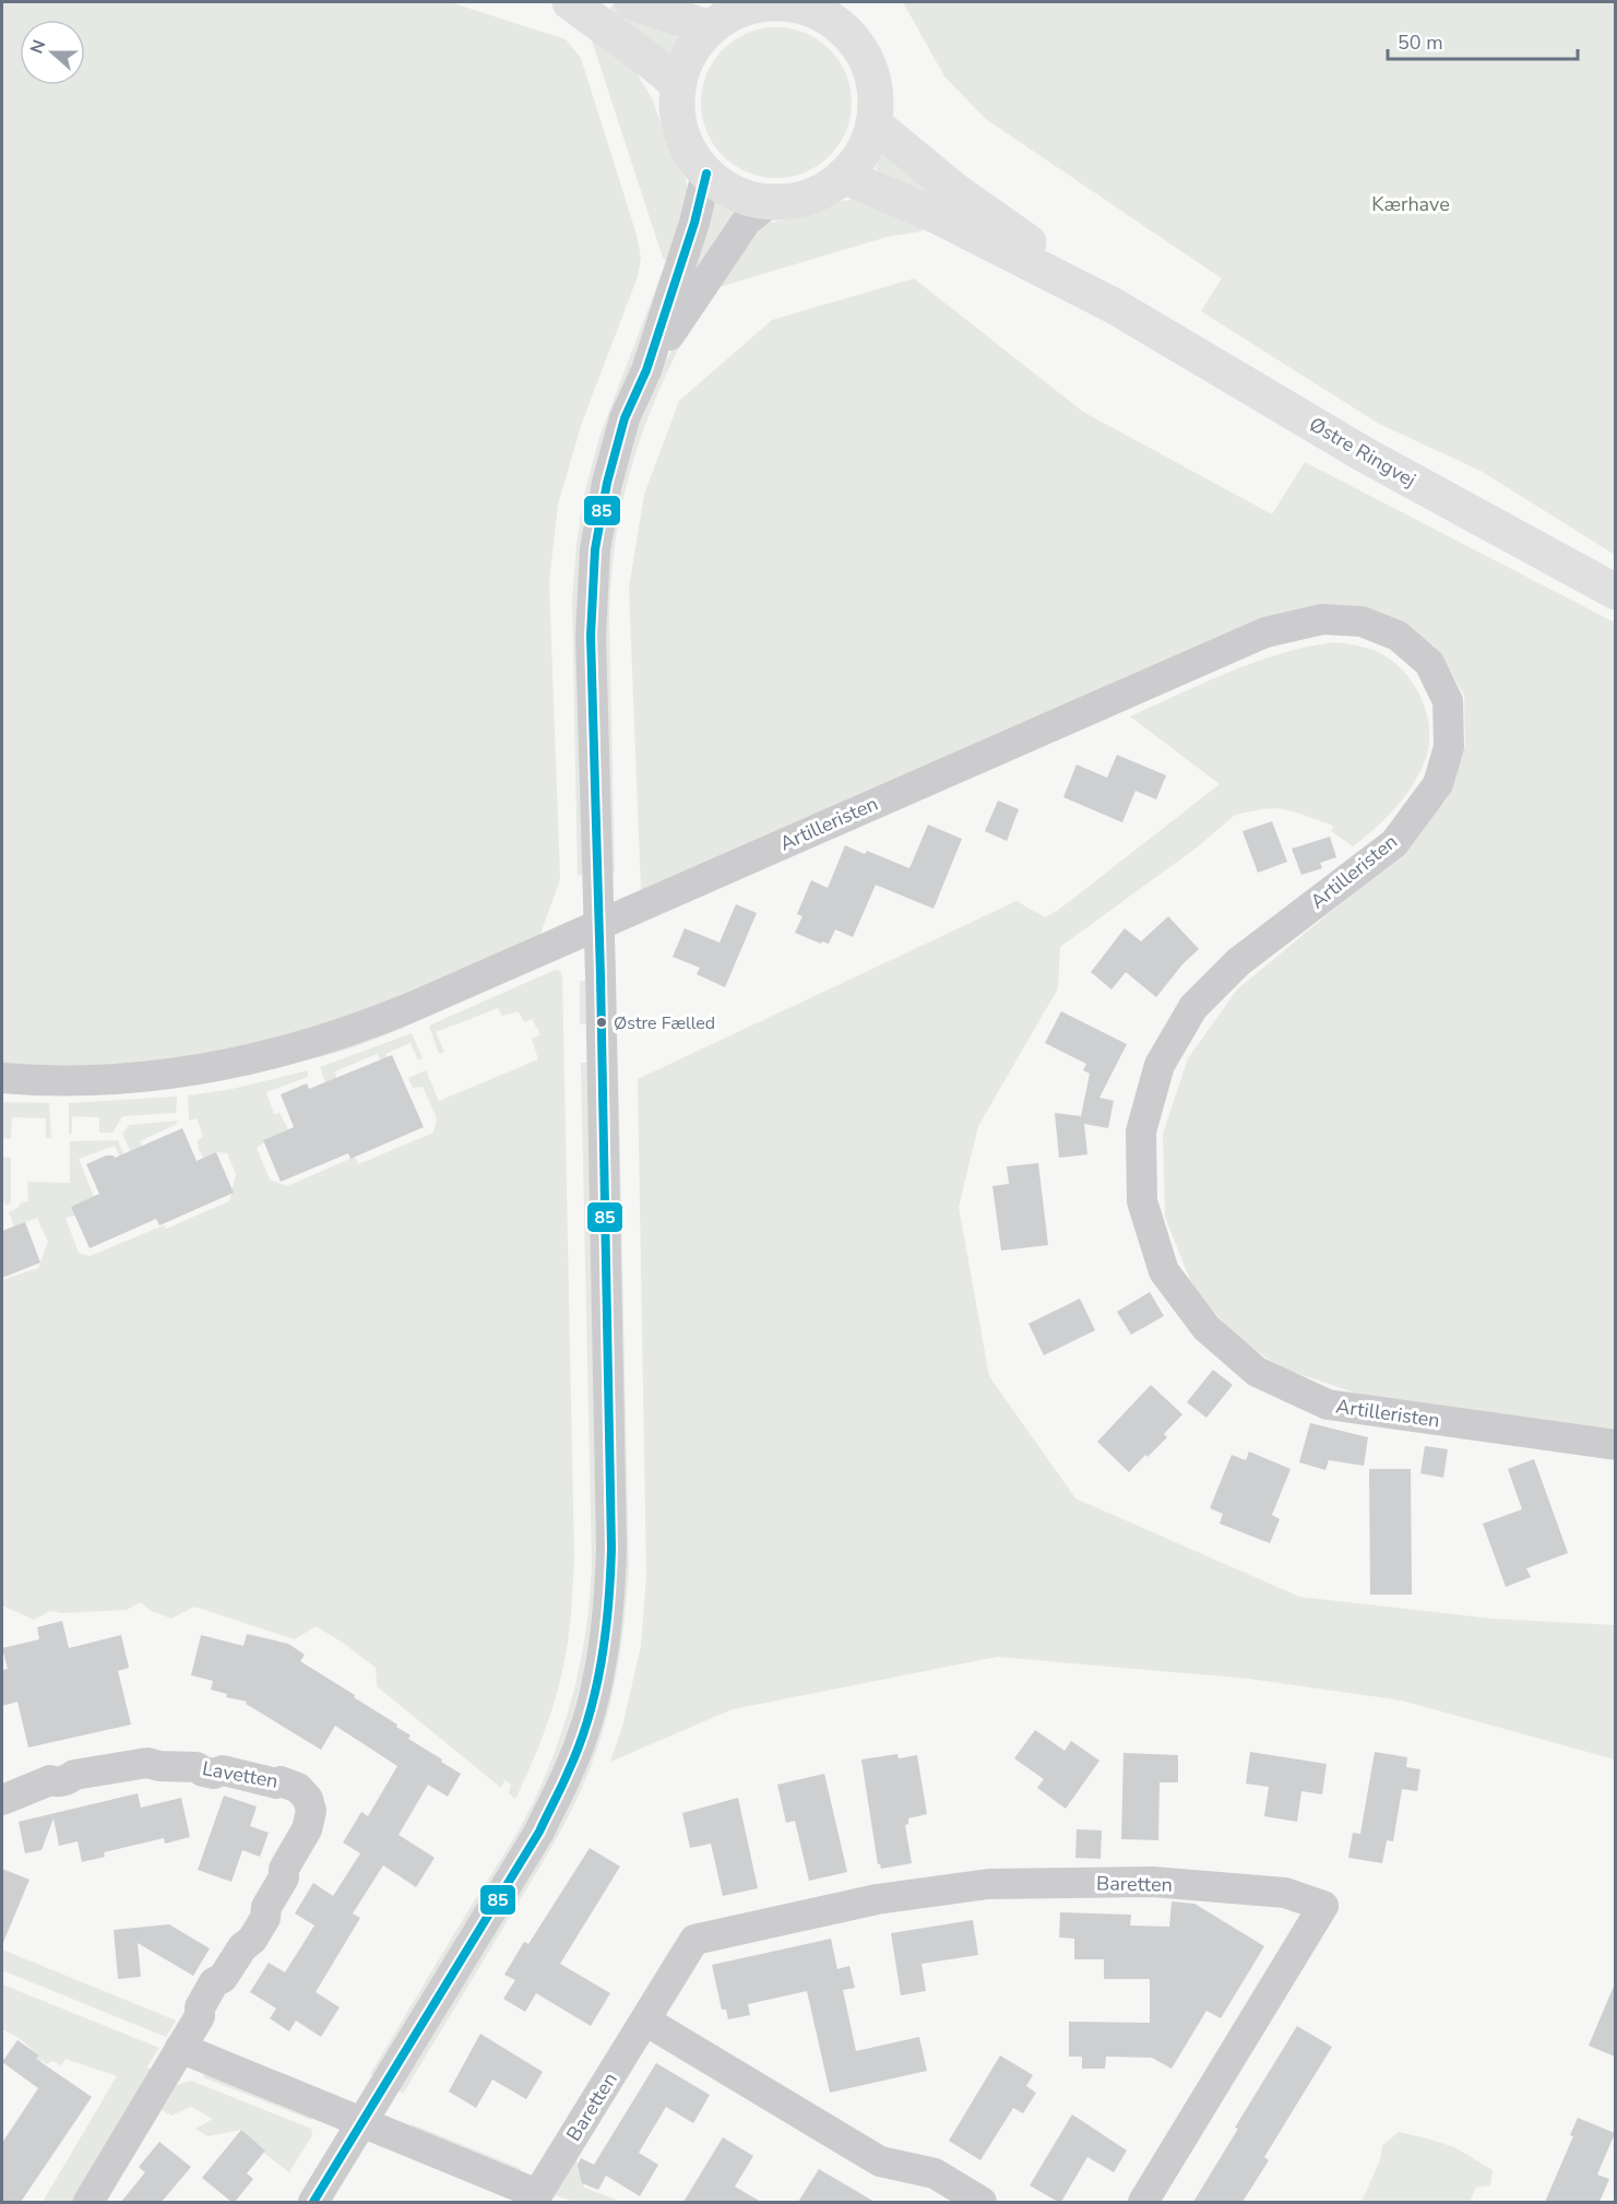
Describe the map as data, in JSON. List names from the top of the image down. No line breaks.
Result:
{"streets":{"main road":["Østre Ringvej"],"street":["Artilleristen","Lavetten","Baretten"]},"parks":["Kærhave"],"places":["Østre Fælled"],"lines":["transit line 85"],"scale_bar":"50 m","north":"left"}
